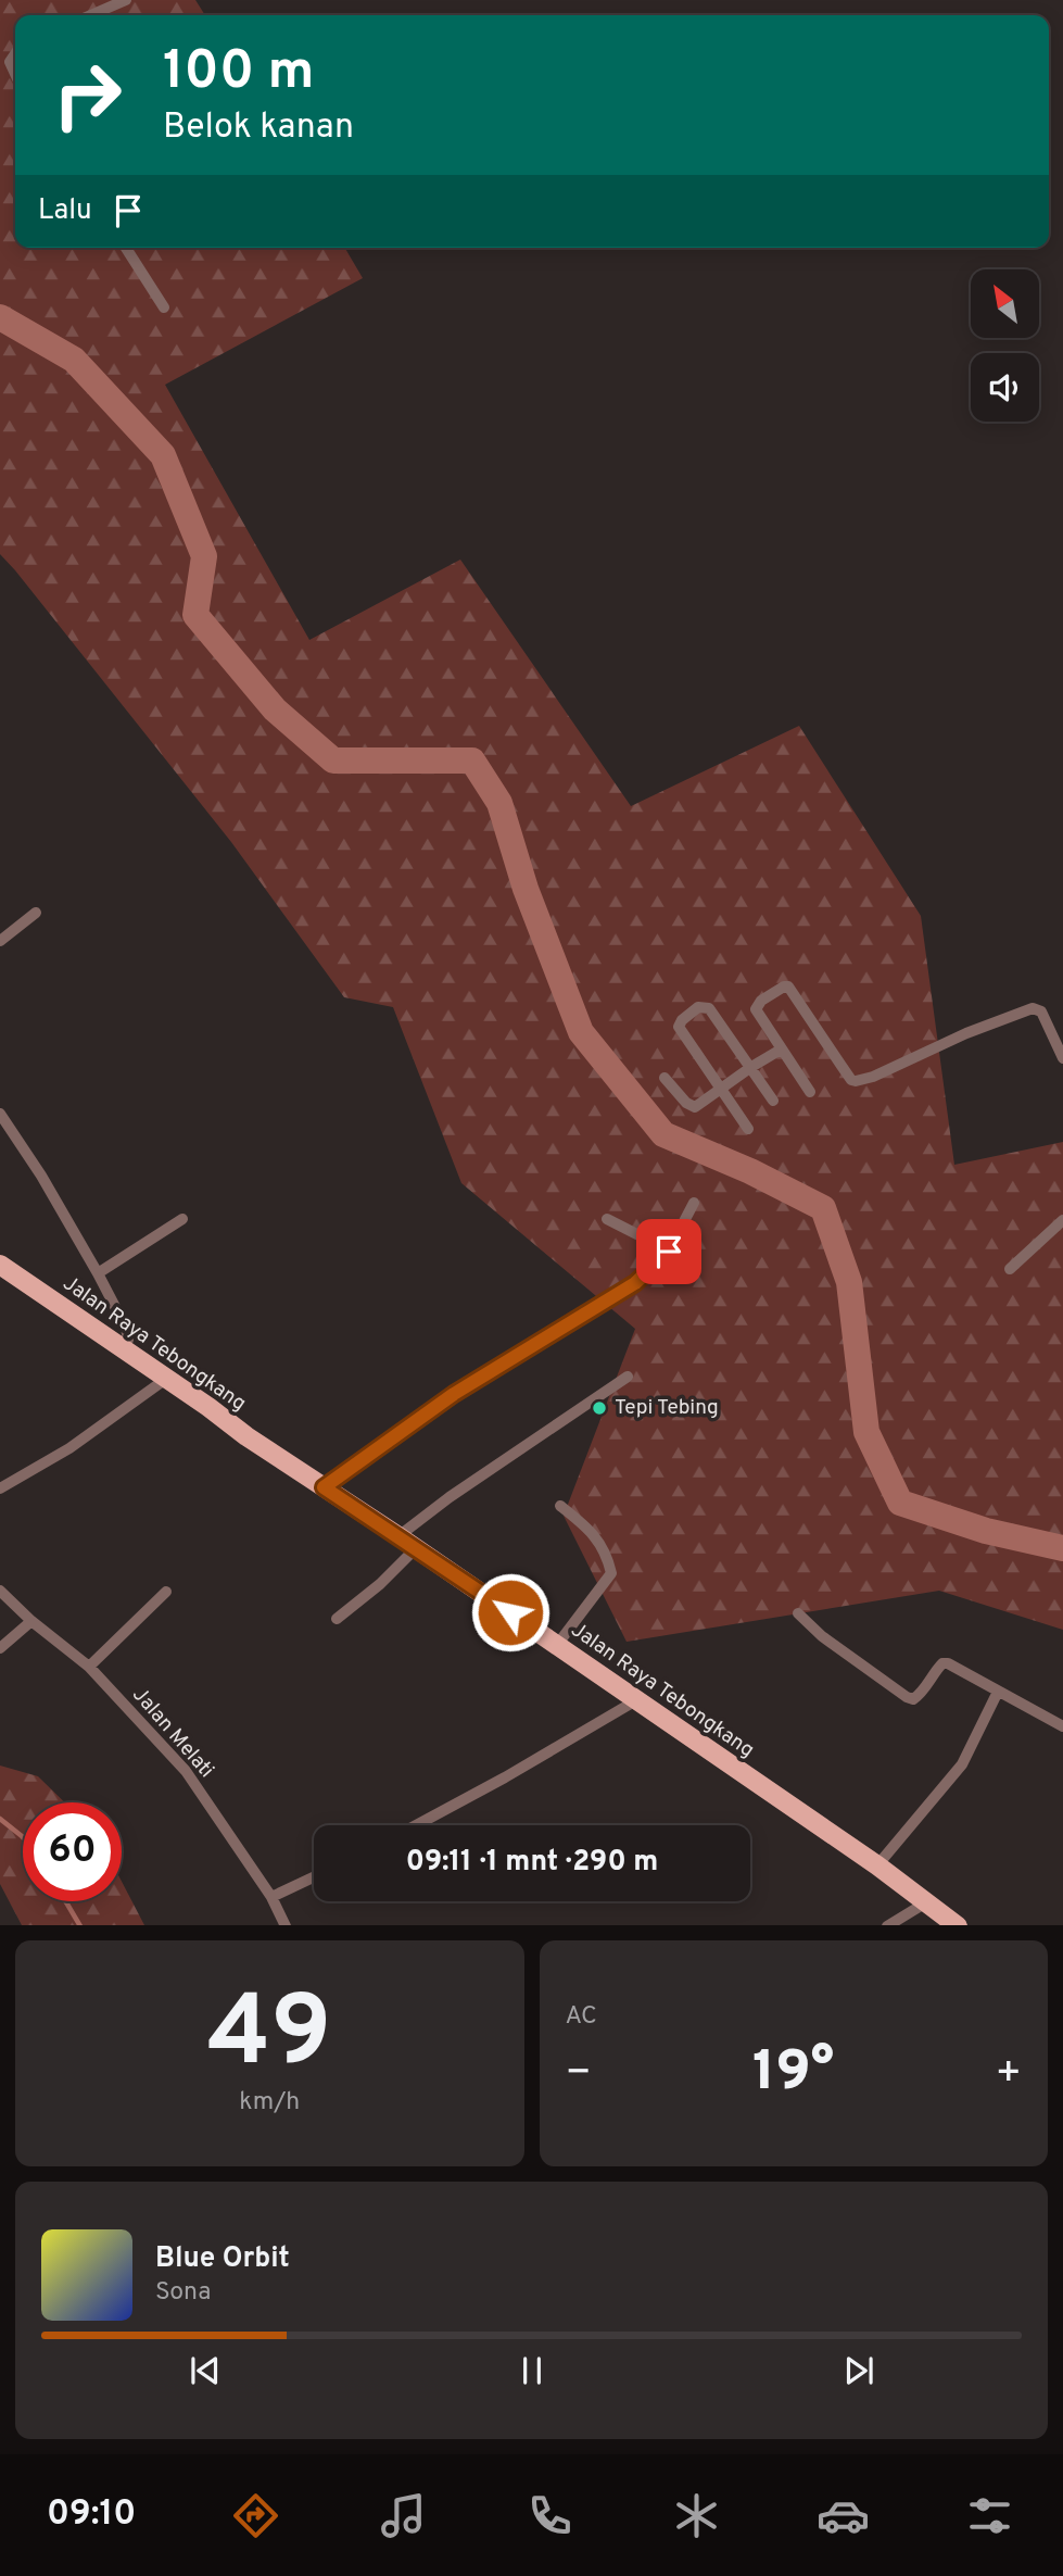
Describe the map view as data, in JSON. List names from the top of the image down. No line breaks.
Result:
{"streets":{"main road":["Jalan Raya Tebongkang"],"street":["Jalan Melati"]},"places":["Tepi Tebing"],"north":"top left","page":{"turn":["100 m","Belok kanan"],"then":"Lalu","limit":"60","trip":"09:11 · 1 mnt · 290 m","tile":[["49","km/h"],"AC"],"heat":["−","19°","+"],"song":["Blue Orbit","Sona"],"tabs":"09:10"}}
